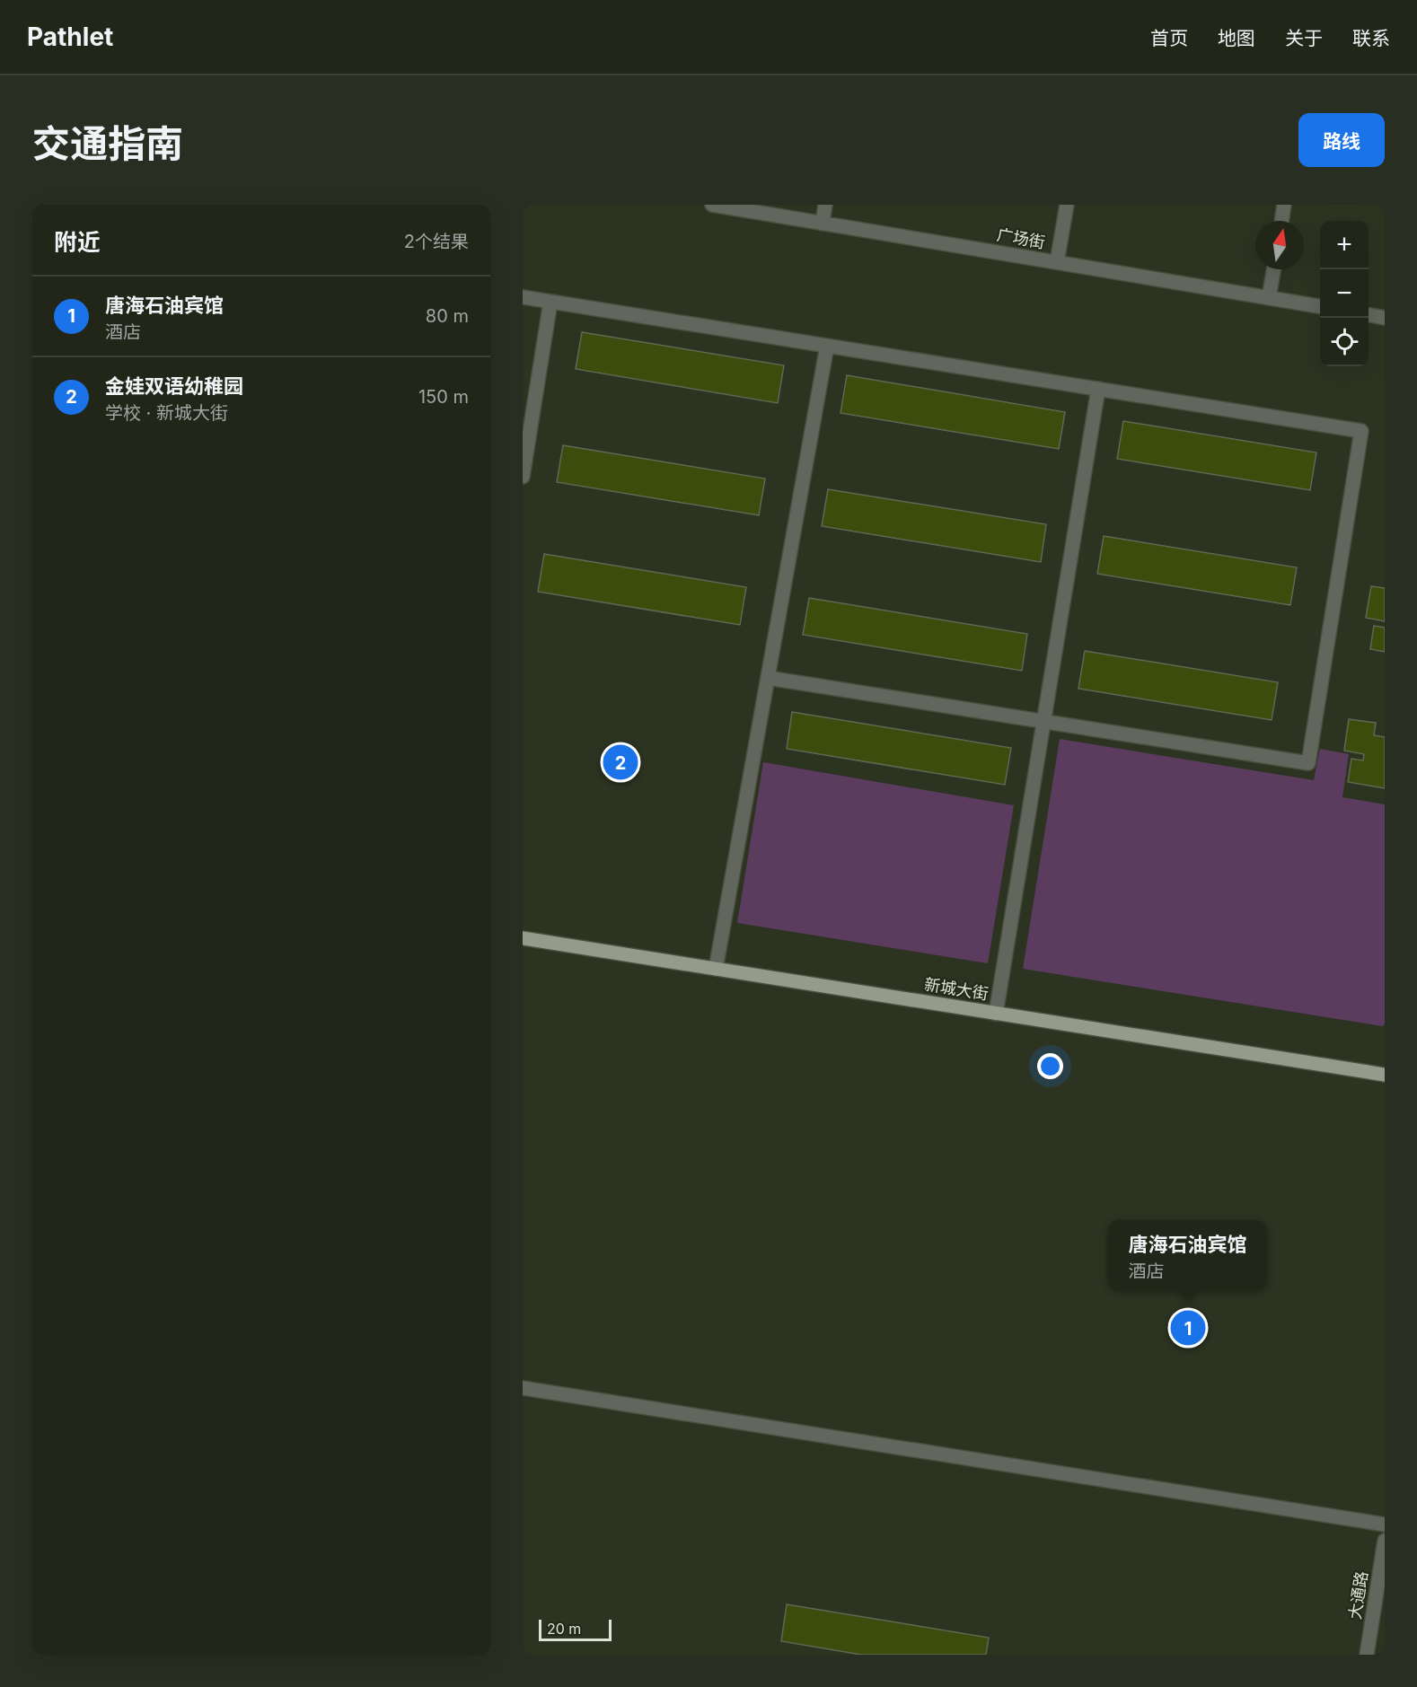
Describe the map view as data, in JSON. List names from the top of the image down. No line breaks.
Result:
{"streets":{"main road":["新城大街"],"street":["广场街","大通路"]},"scale_bar":"20 m","north":"top","page":{"header":"Pathlet","nav":["首页","地图","关于","联系"],"title":"交通指南","buttons":"路线","heading":["附近","2个结果"],"map_buttons":["+","−"],"list":[{"mark":"1","name":"唐海石油宾馆","note":"酒店","value":"80 m"},{"mark":"2","name":"金娃双语幼稚园","note":"学校 · 新城大街","value":"150 m"}],"pins":["2","1"],"popup":["唐海石油宾馆","酒店"],"scale":"20 m"}}
